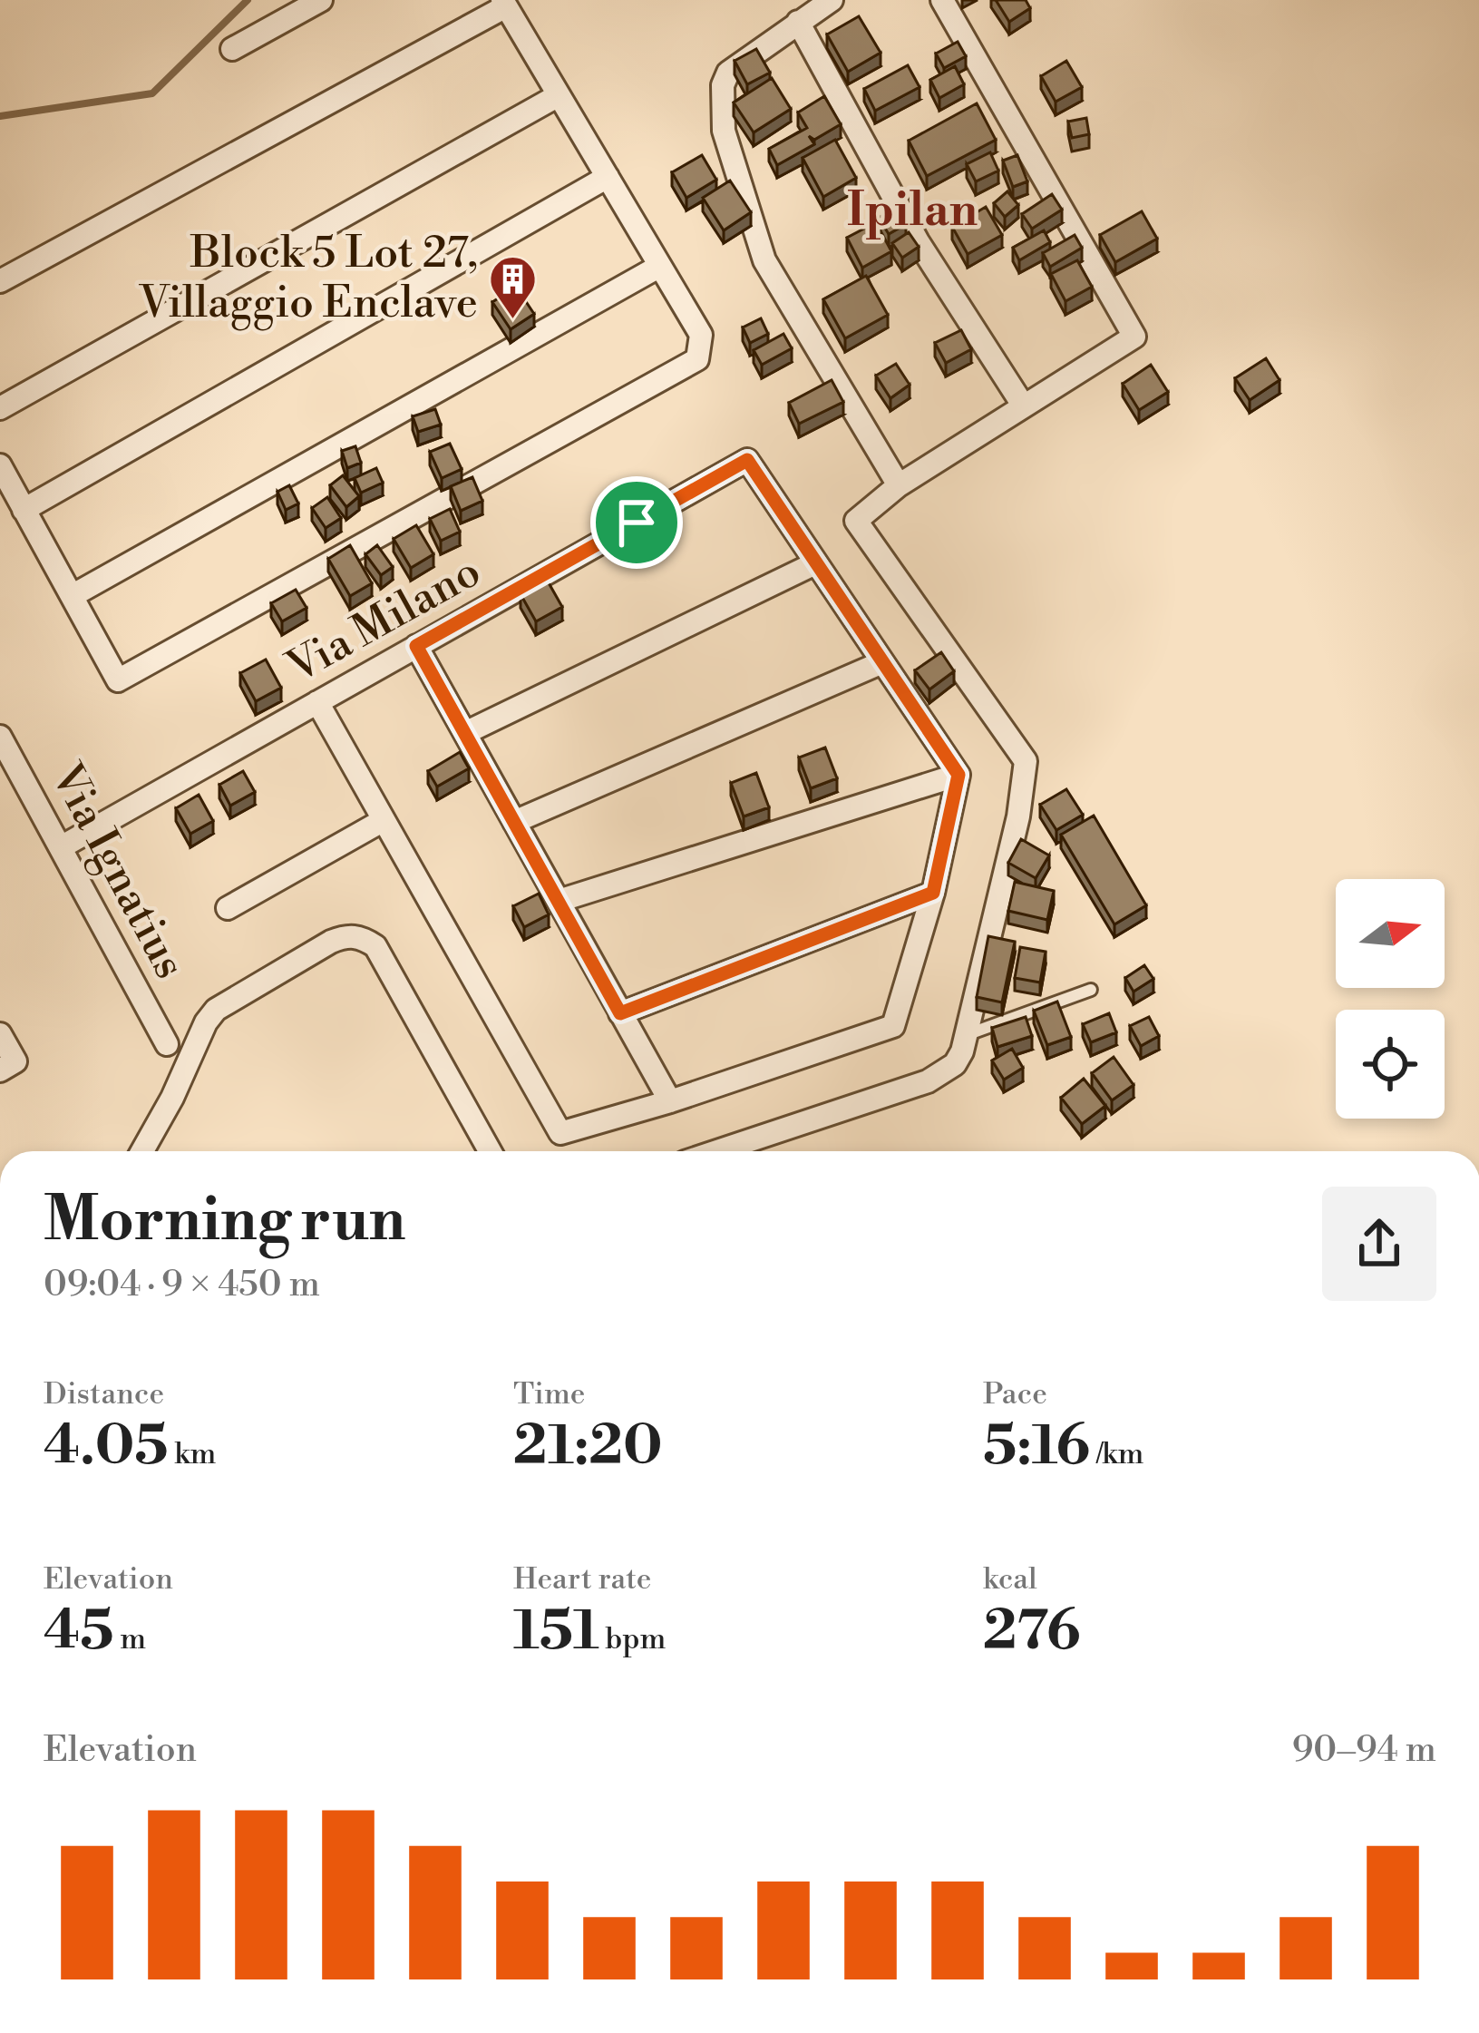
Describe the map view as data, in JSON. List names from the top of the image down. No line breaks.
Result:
{"streets":{"street":["Via Milano","Via Ignatius"]},"crossings":[["Via Milano","Via Ignatius"]],"districts":["Ipilan"],"places":{"building":["Block 5 Lot 27, Villaggio Enclave"]},"north":"right","page":{"heading":["Morning run","09:04 · 9 × 450 m"],"stats":[["Distance","4.05 km"],["Time","21:20"],["Pace","5:16 /km"],["Elevation","45 m"],["Heart rate","151 bpm"],["kcal","276"]],"chart":["Elevation","90–94 m"]}}
